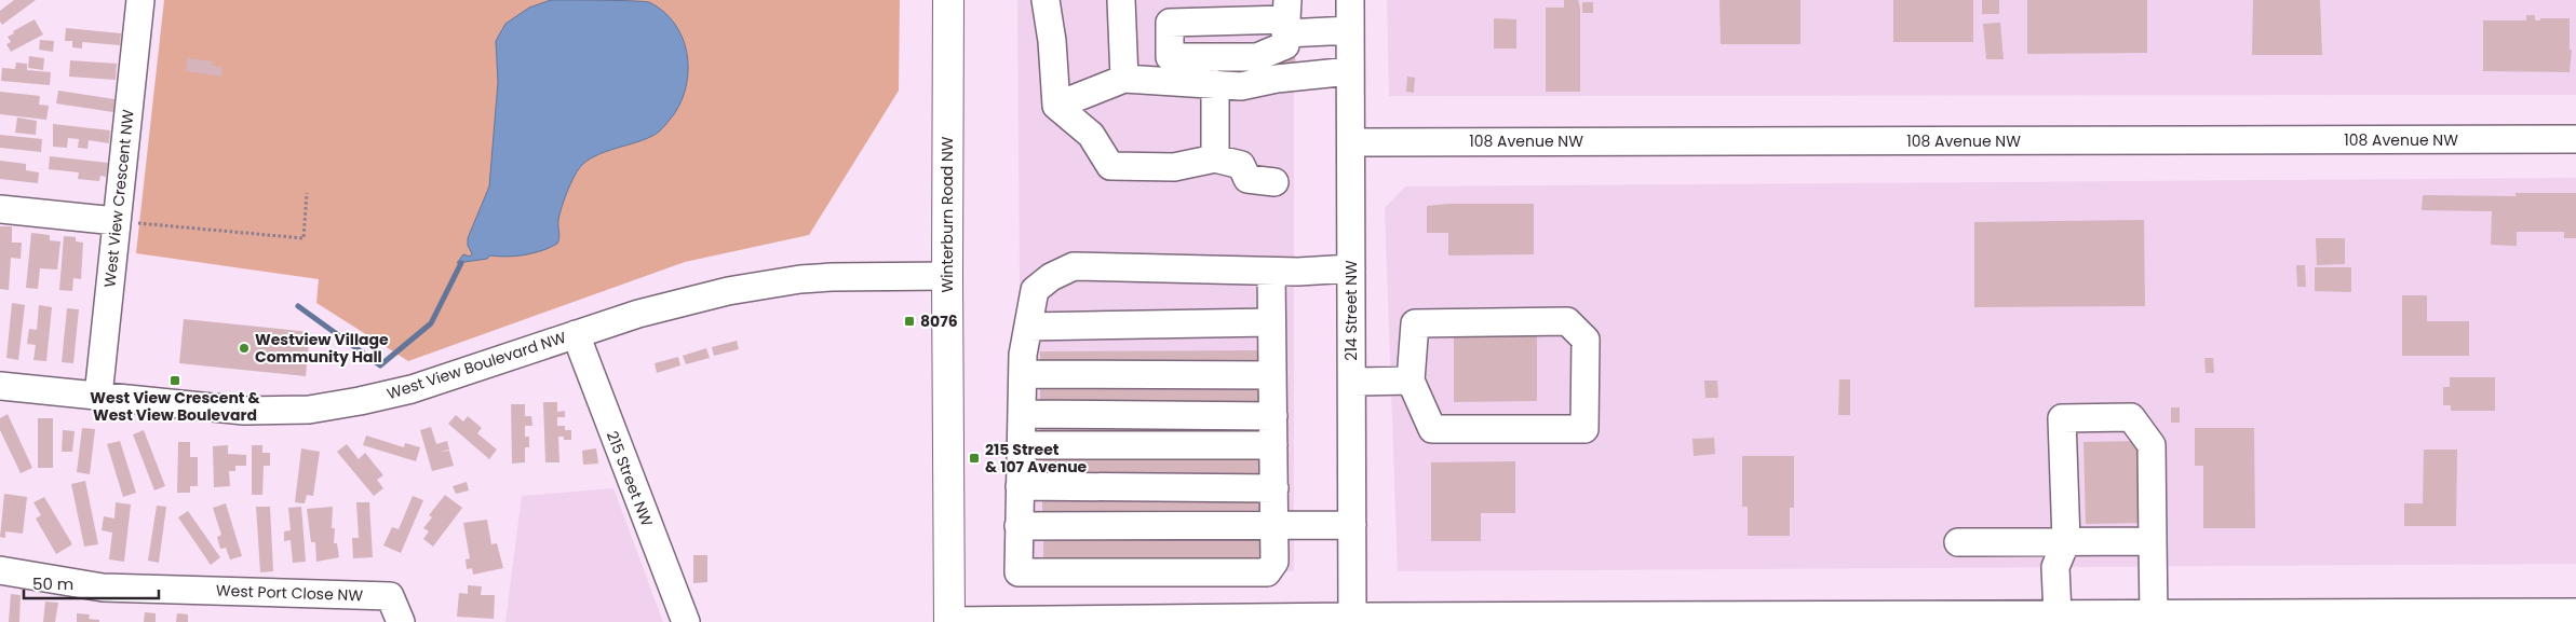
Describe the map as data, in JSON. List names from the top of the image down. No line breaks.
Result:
{"streets":{"main road":["Winterburn Road NW"],"street":["108 Avenue NW","West View Crescent NW","214 Street NW","West View Boulevard NW","215 Street NW","West Port Close NW"]},"crossings":[["108 Avenue NW","214 Street NW"],["West View Crescent NW","West View Boulevard NW"],["Winterburn Road NW","West View Boulevard NW"],["West View Boulevard NW","215 Street NW"]],"places":{"transit":["8076","West View Crescent & West View Boulevard","215 Street & 107 Avenue"],"other":["Westview Village Community Hall"]},"scale_bar":"50 m"}
